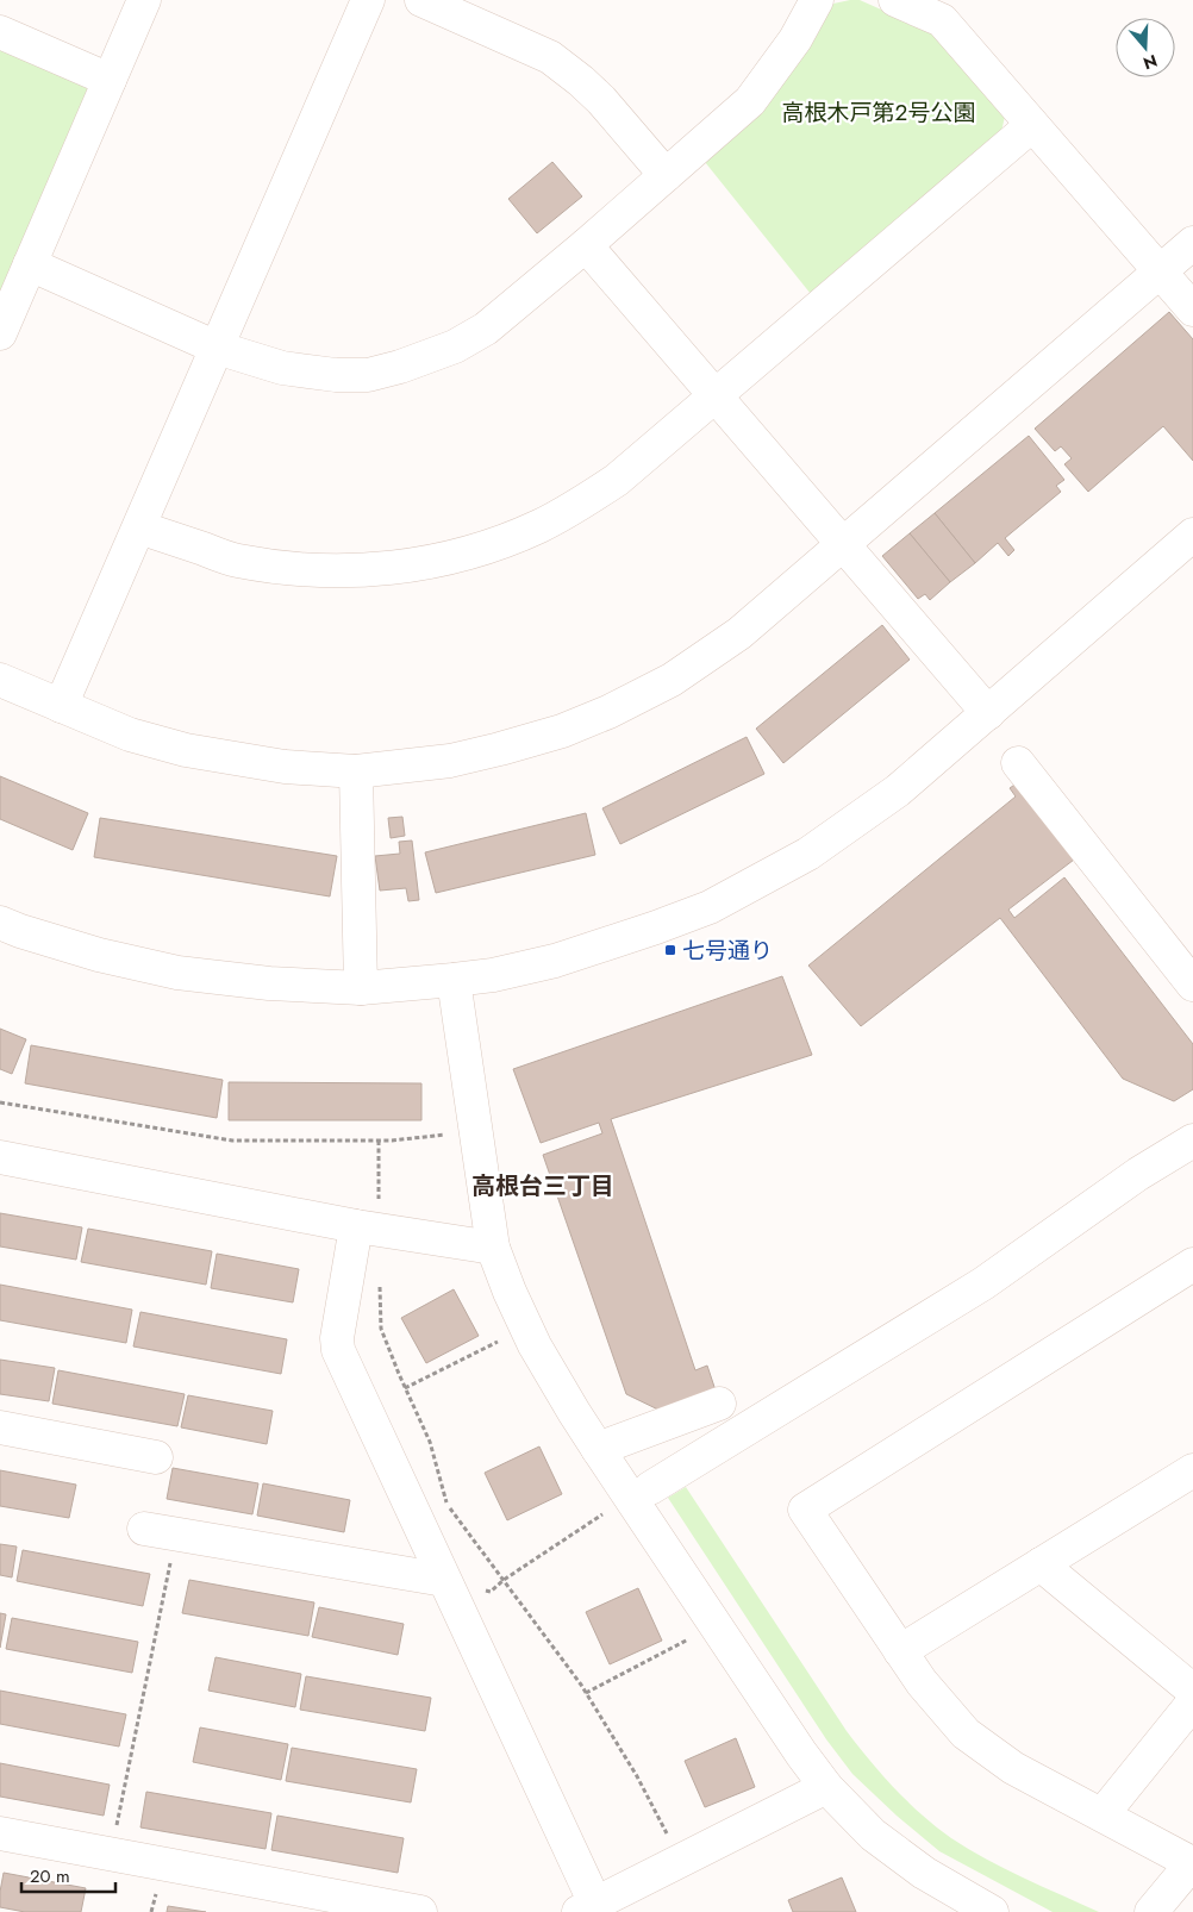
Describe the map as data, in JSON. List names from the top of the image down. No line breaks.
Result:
{"districts":["高根台三丁目"],"parks":["高根木戸第2号公園"],"places":{"transit":["七号通り"]},"scale_bar":"20 m","north":"bottom"}
